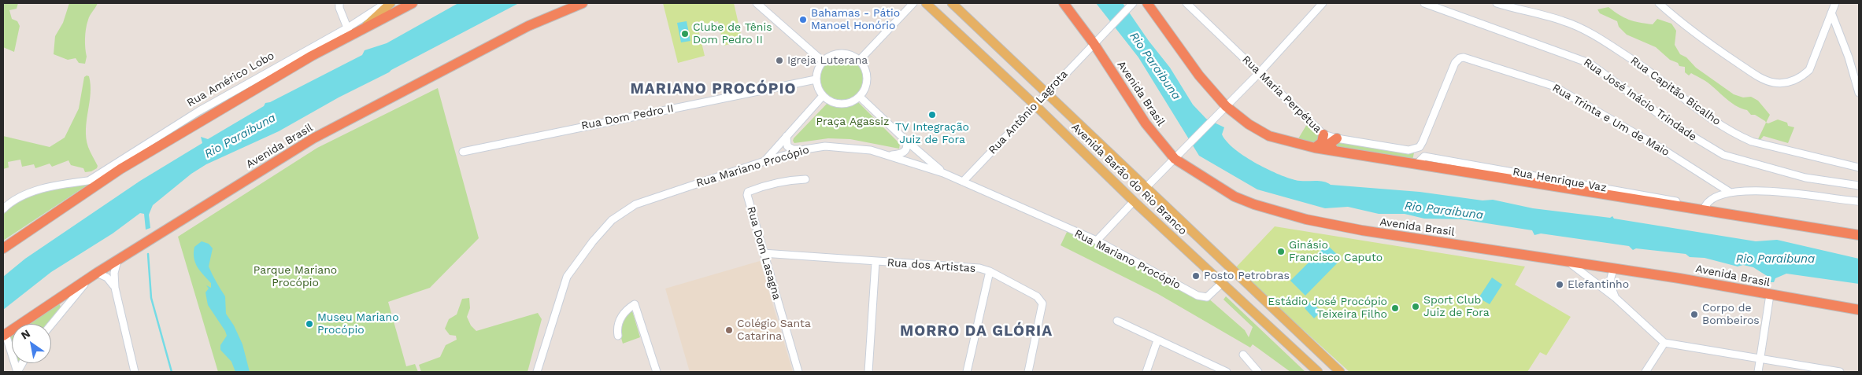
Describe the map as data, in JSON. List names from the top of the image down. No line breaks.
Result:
{"streets":{"highway":["Avenida Brasil"],"main road":["Avenida Barão do Rio Branco"],"street":["Rua Américo Lobo","Rua Capitão Bicalho","Rua Maria Perpétua","Rua José Inácio Trindade","Rua Antônio Lagrota","Rua Dom Pedro II","Rua Trinta e Um de Maio","Rua Mariano Procópio","Rua Dom Lasagna","Rua dos Artistas"]},"crossings":[["Avenida Brasil","Rua Antônio Lagrota"],["Rua Antônio Lagrota","Rua Mariano Procópio"],["Rua Antônio Lagrota","Avenida Barão do Rio Branco"],["Rua Mariano Procópio","Avenida Barão do Rio Branco"],["Rua Dom Lasagna","Rua dos Artistas"]],"districts":["MARIANO PROCÓPIO","MORRO DA GLÓRIA"],"water":["Rio Paraibuna"],"parks":["Praça Agassiz","Parque Mariano Procópio"],"places":["Bahamas - Pátio Manoel Honório","Clube de Tênis Dom Pedro II","Igreja Luterana","TV Integração Juiz de Fora","Ginásio Francisco Caputo","Posto Petrobras","Elefantinho","Sport Club Juiz de Fora","Estádio José Procópio Teixeira Filho","Corpo de Bombeiros","Museu Mariano Procópio","Colégio Santa Catarina"],"north":"top left"}
